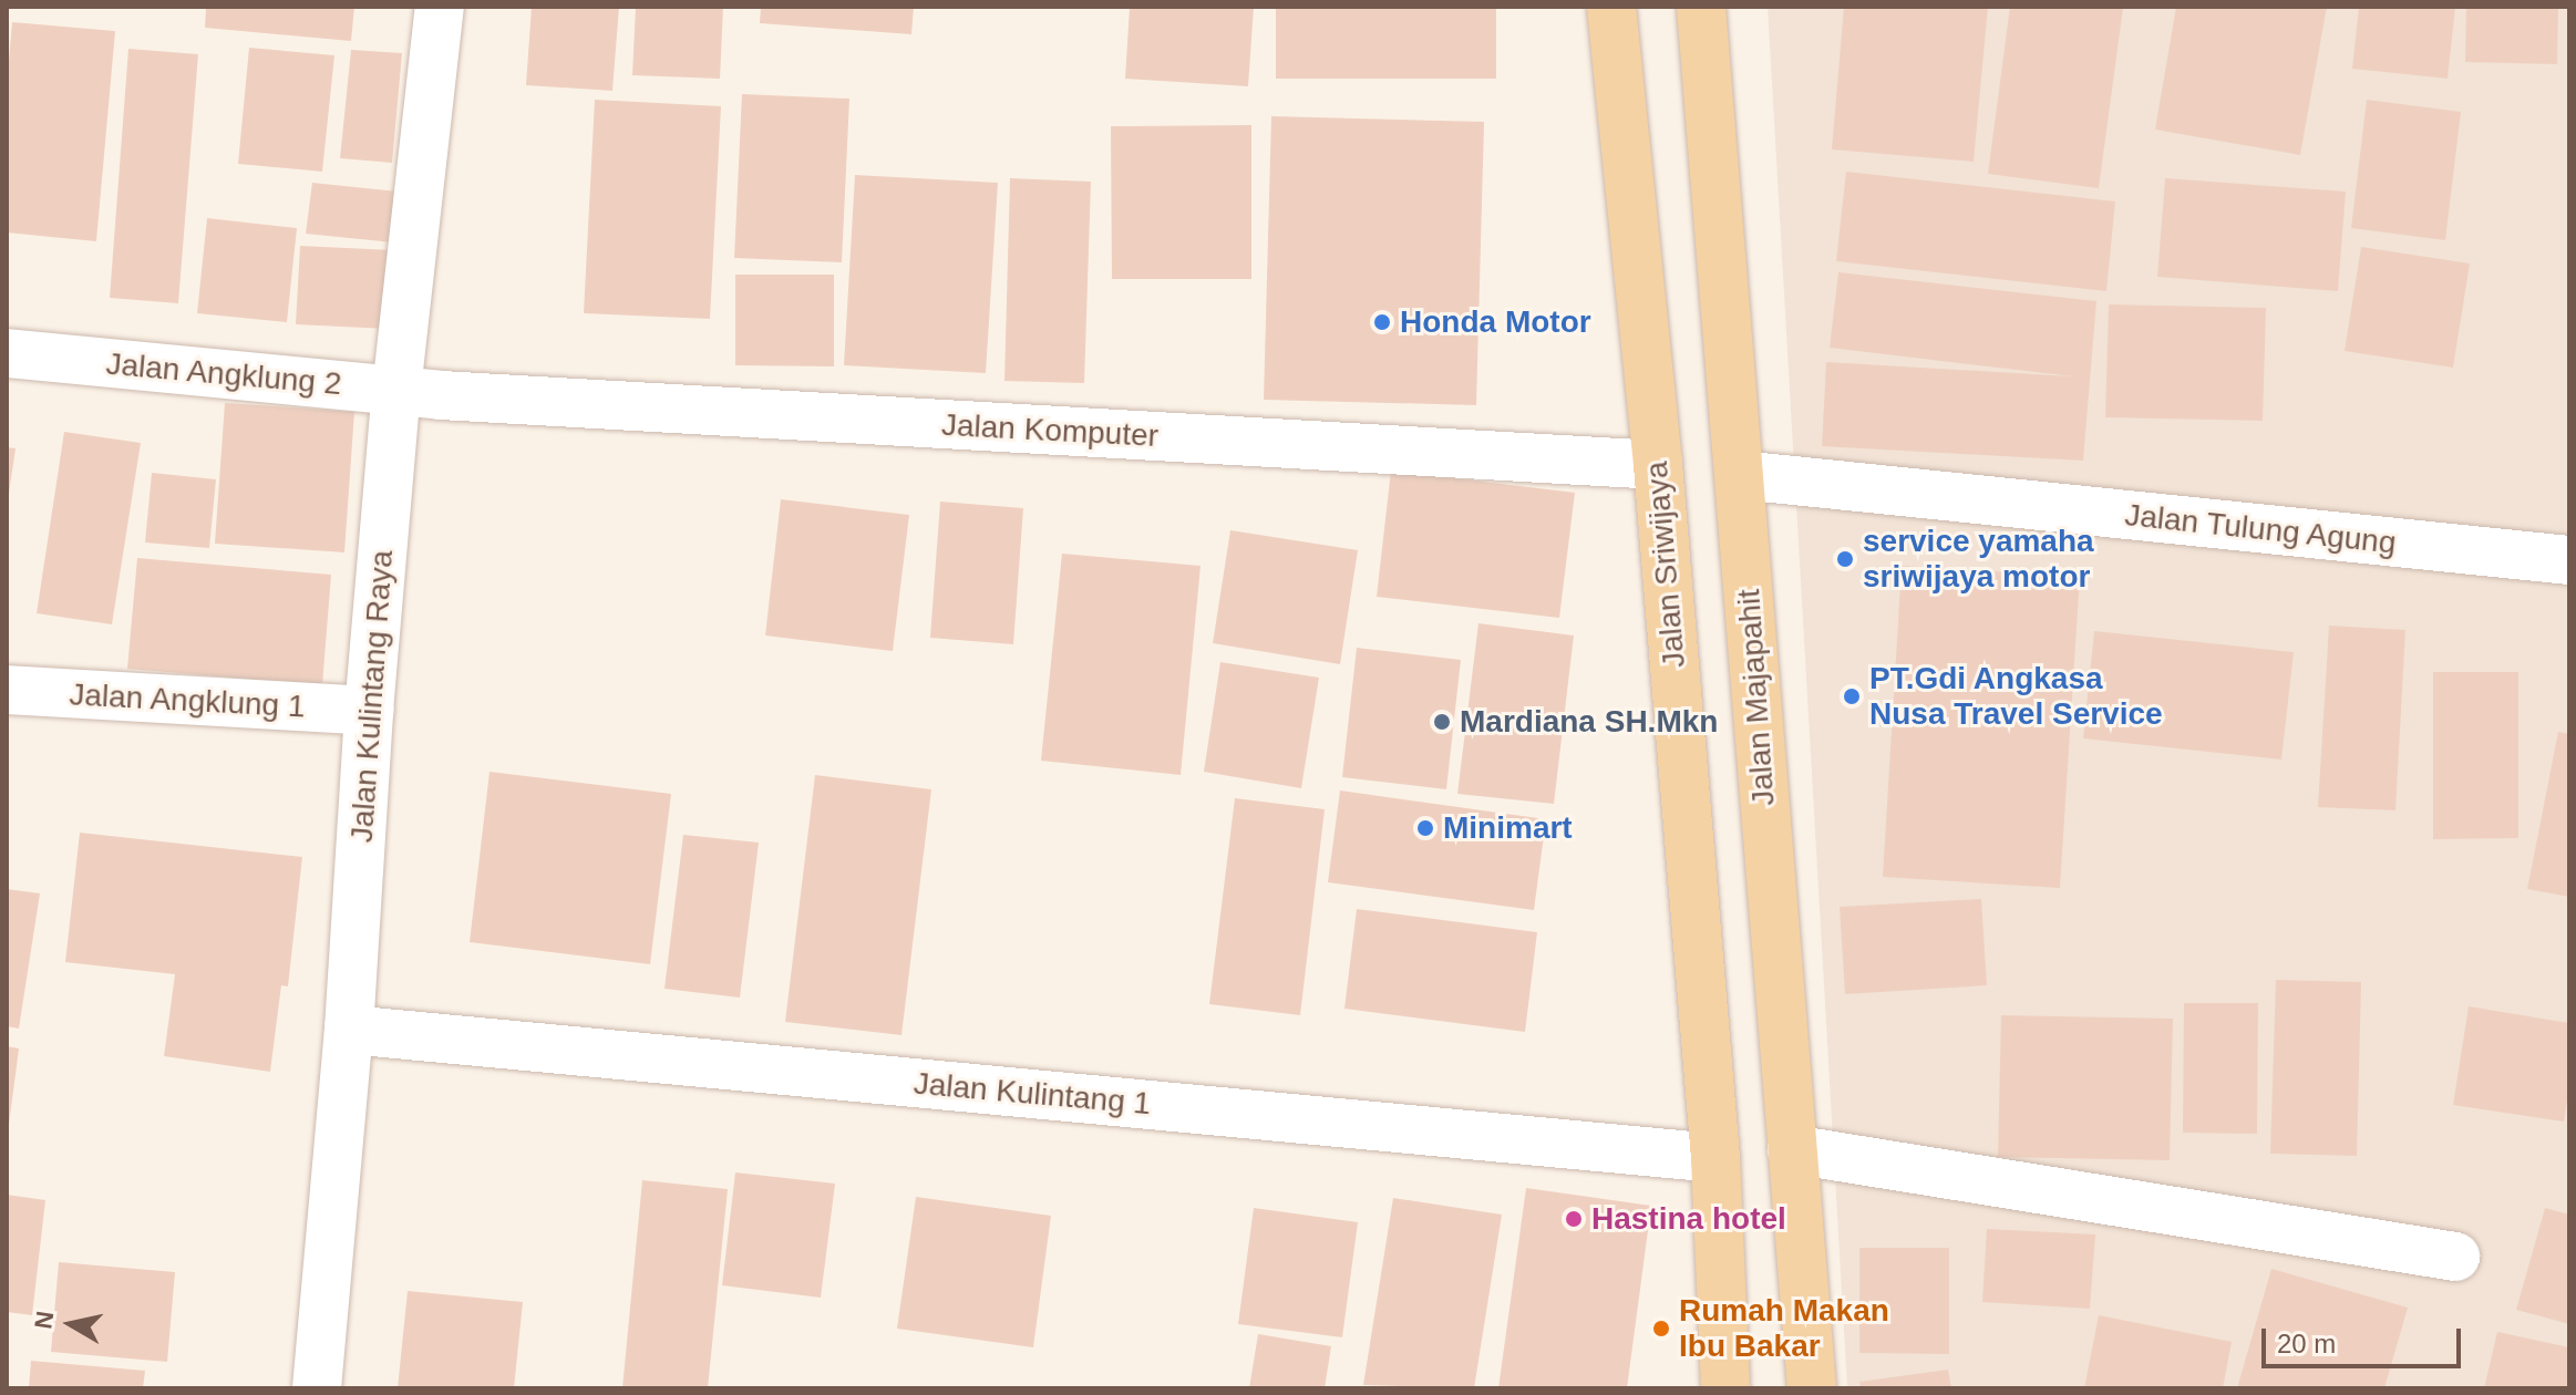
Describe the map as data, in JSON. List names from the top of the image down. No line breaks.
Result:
{"streets":{"main road":["Jalan Sriwijaya","Jalan Majapahit"],"street":["Jalan Angklung 2","Jalan Komputer","Jalan Tulung Agung","Jalan Kulintang Raya","Jalan Angklung 1","Jalan Kulintang 1"]},"crossings":[["Jalan Angklung 2","Jalan Komputer"],["Jalan Angklung 2","Jalan Kulintang Raya"],["Jalan Komputer","Jalan Sriwijaya"],["Jalan Komputer","Jalan Kulintang Raya"],["Jalan Tulung Agung","Jalan Majapahit"],["Jalan Sriwijaya","Jalan Kulintang 1"],["Jalan Kulintang Raya","Jalan Angklung 1"],["Jalan Kulintang Raya","Jalan Kulintang 1"]],"places":["Honda Motor","service yamaha sriwijaya motor","PT.Gdi Angkasa Nusa Travel Service","Mardiana SH.Mkn","Minimart","Hastina hotel","Rumah Makan Ibu Bakar"],"scale_bar":"20 m","north":"left"}
